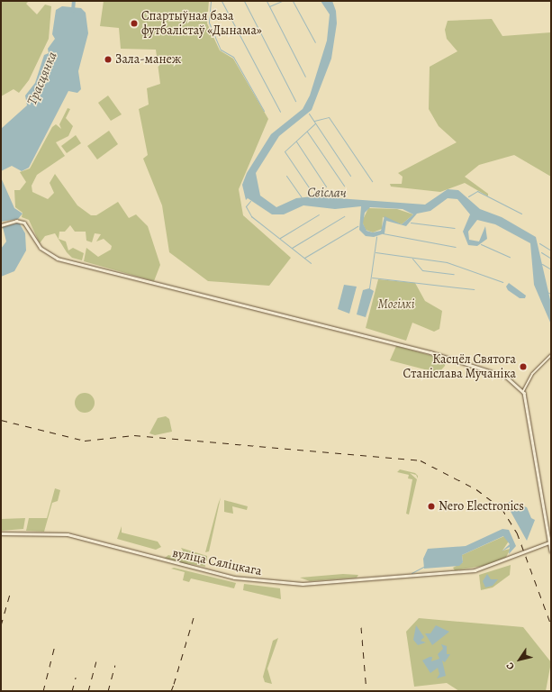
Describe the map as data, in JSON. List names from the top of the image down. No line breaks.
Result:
{"streets":{"main road":["вуліца Сяліцкага"]},"water":["Трасцянка","Свіслач"],"parks":["Могілкі"],"places":["Спартыўная база футбалістаў «Дынама»","Зала-манеж","Касцёл Святога Станіслава Мучаніка","Nero Electronics"],"north":"bottom left"}
